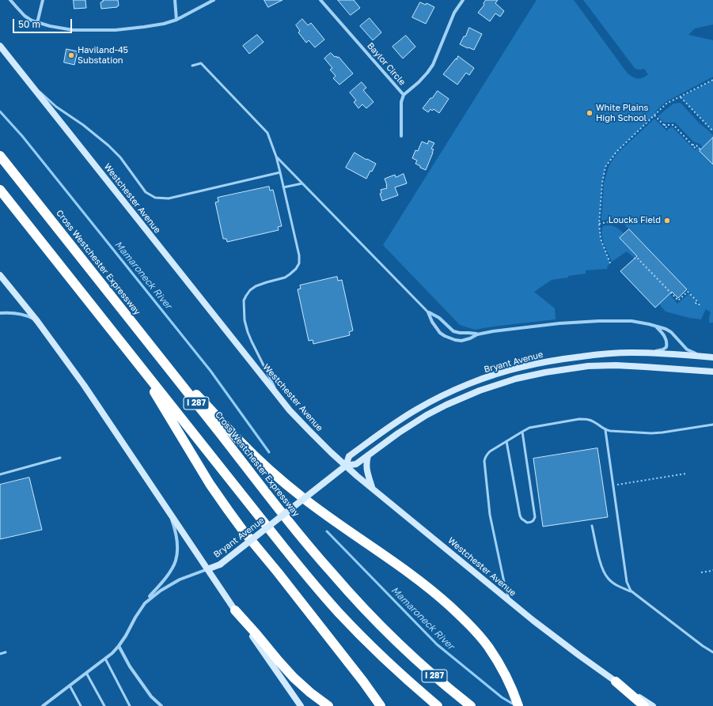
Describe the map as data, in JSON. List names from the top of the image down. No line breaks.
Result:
{"streets":{"highway":["Cross Westchester Expressway","I 287"],"main road":["Westchester Avenue","Bryant Avenue"],"street":["Baylor Circle"]},"crossings":[["Westchester Avenue","Bryant Avenue"]],"water":["Mamaroneck River"],"places":["Haviland-45 Substation","White Plains High School","Loucks Field"],"scale_bar":"50 m"}
